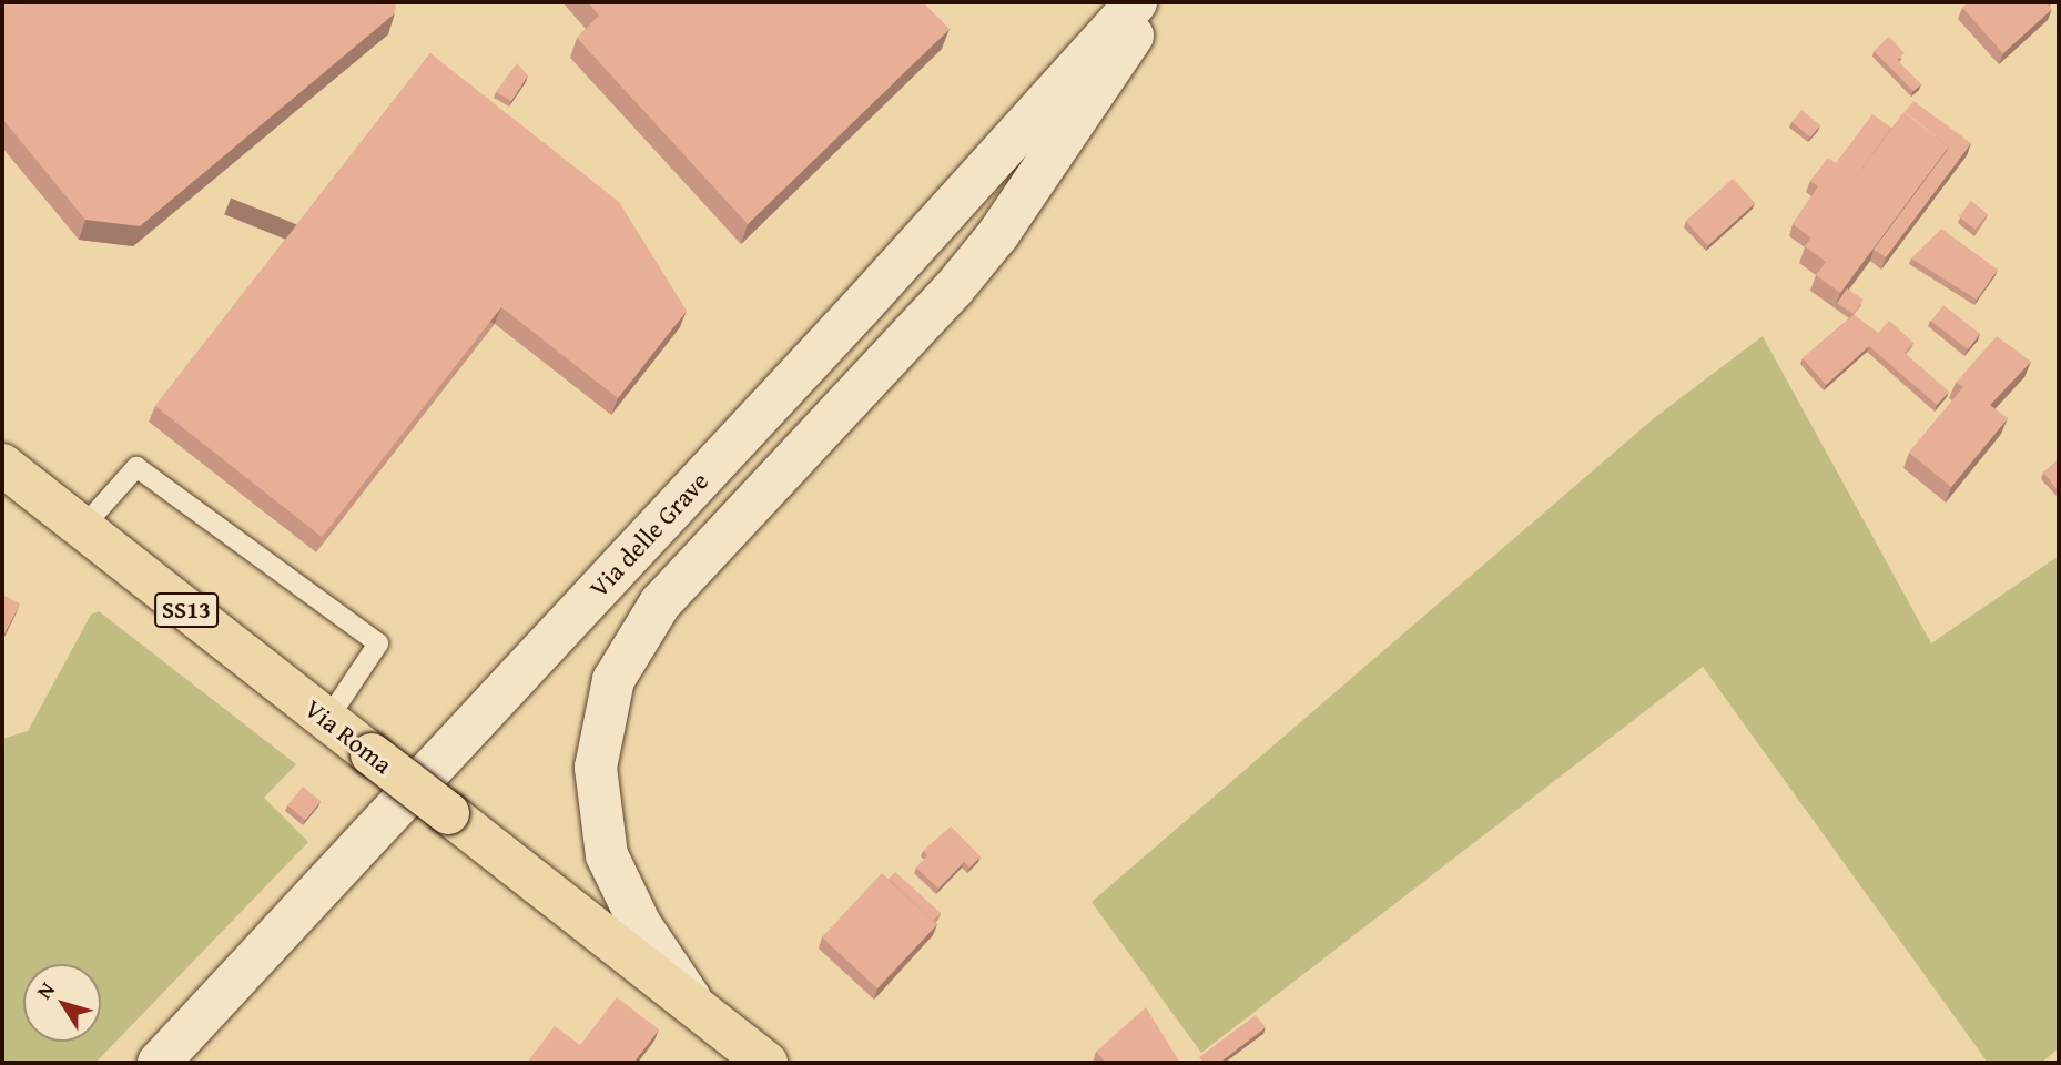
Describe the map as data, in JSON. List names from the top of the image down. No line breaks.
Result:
{"streets":{"main road":["Via delle Grave","SS13","Via Roma"]},"north":"top left"}
